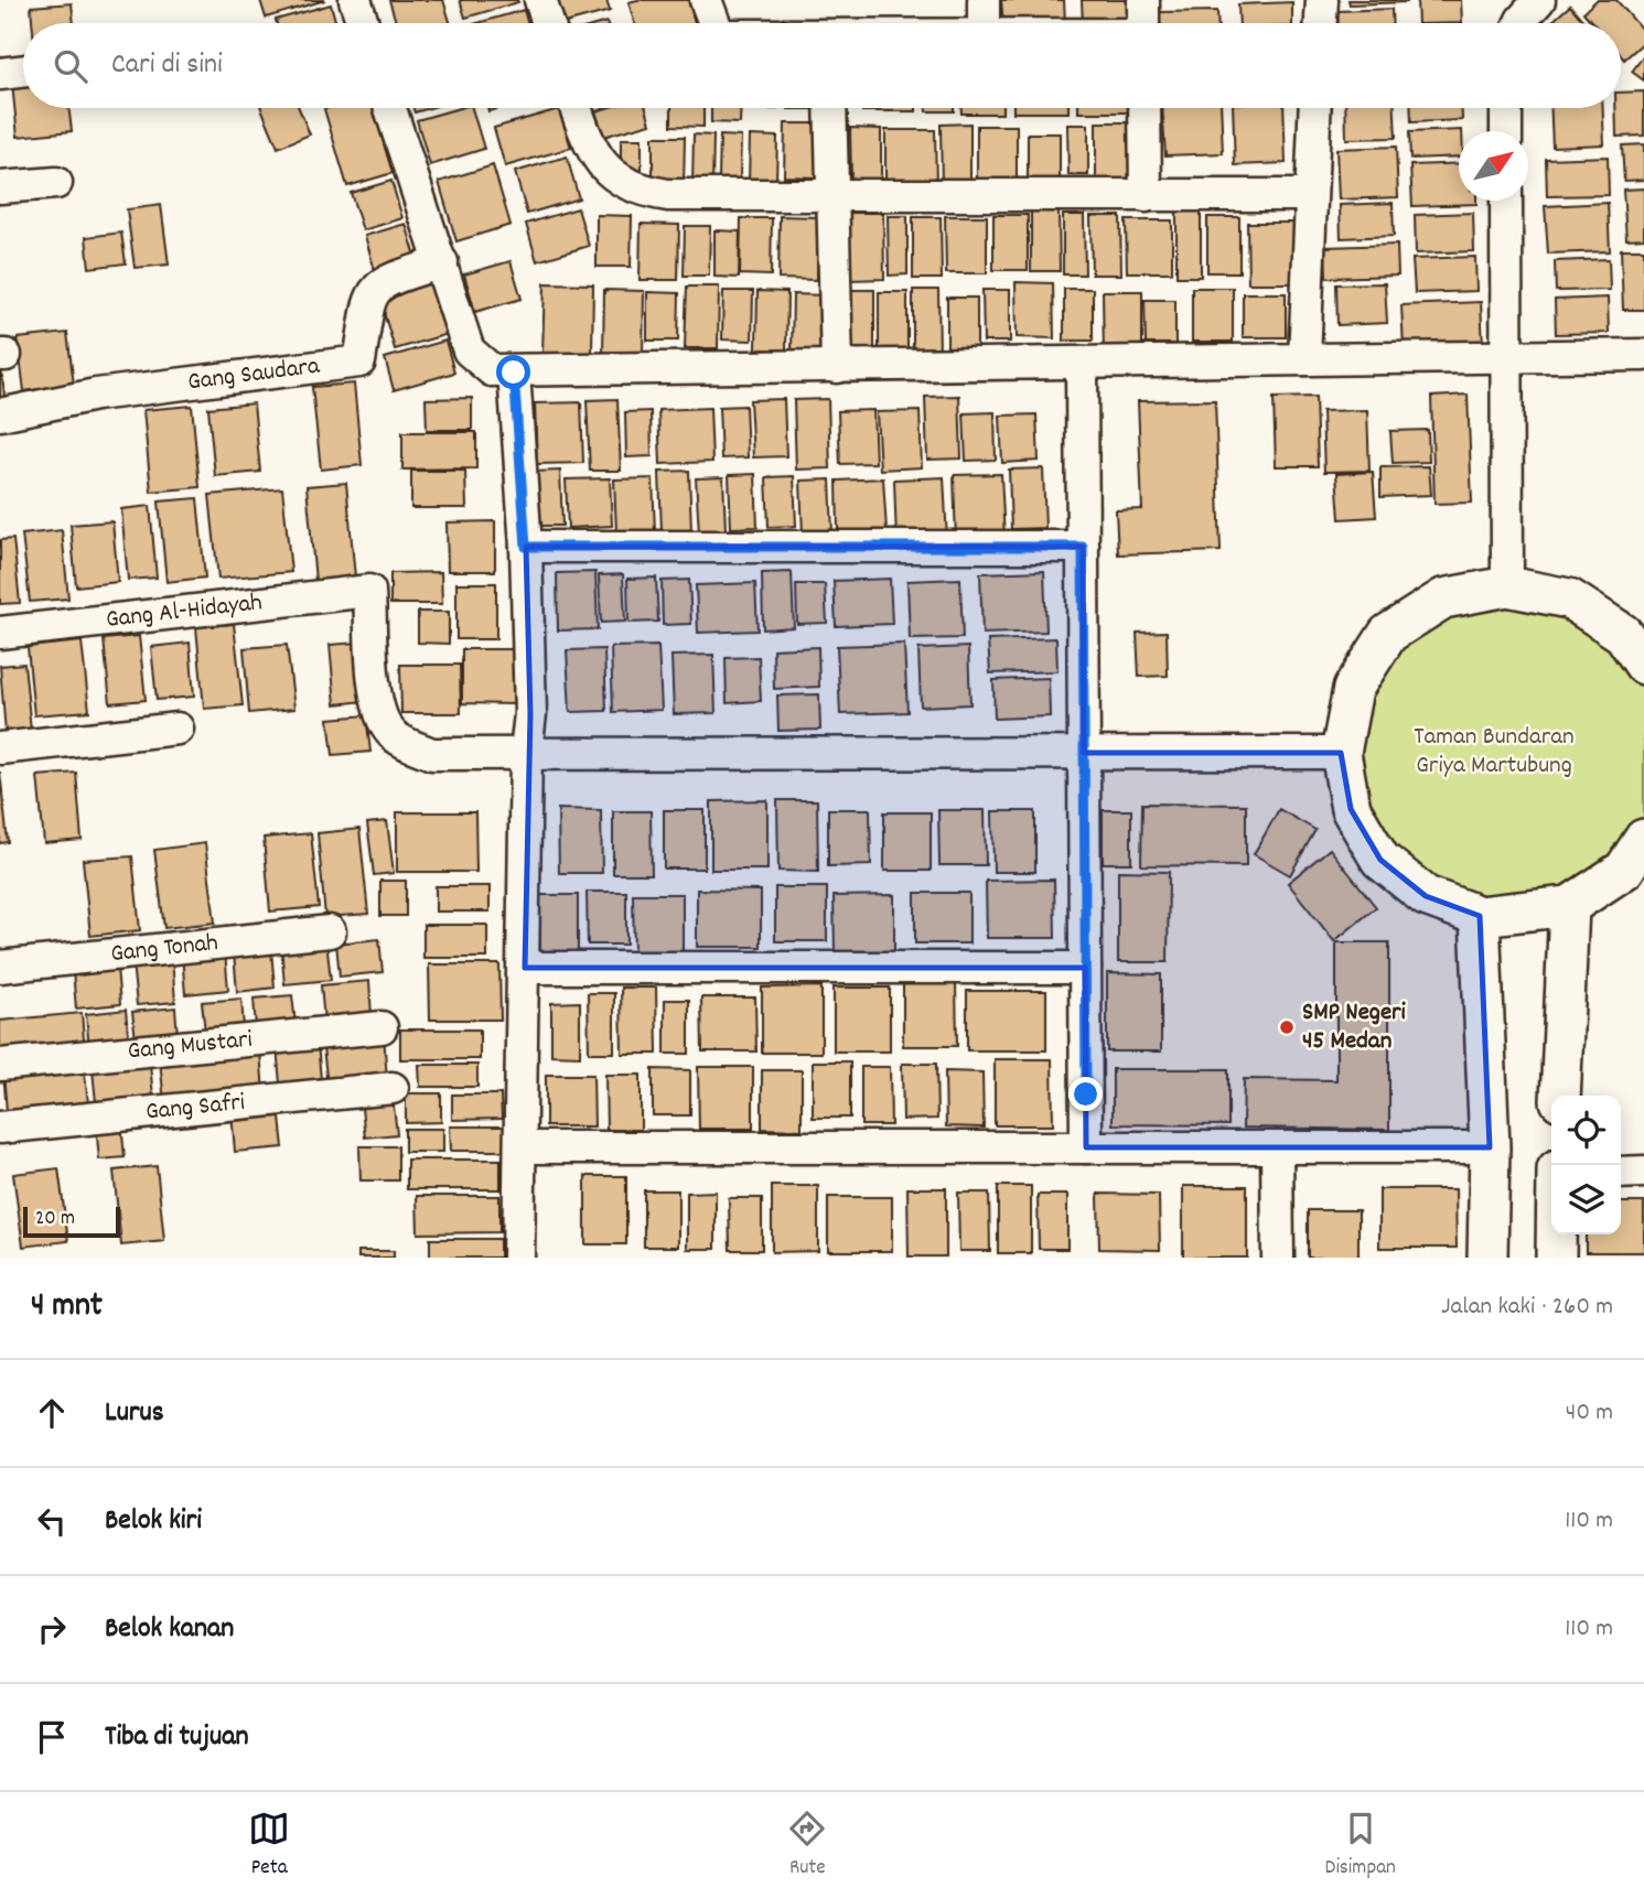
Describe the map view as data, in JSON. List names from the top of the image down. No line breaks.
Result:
{"streets":{"street":["Gang Saudara","Gang Al-Hidayah","Gang Tonah","Gang Mustari","Gang Safri"]},"parks":["Taman Bundaran Griya Martubung"],"places":["SMP Negeri 45 Medan"],"scale_bar":"20 m","north":"top right","page":{"search":"Cari di sini","scale":"20 m","heading":["4 mnt","Jalan kaki · 260 m"],"list":[["Lurus","40 m"],["Belok kiri","110 m"],["Belok kanan","110 m"],"Tiba di tujuan"],"nav":["Peta","Rute","Disimpan"]}}
